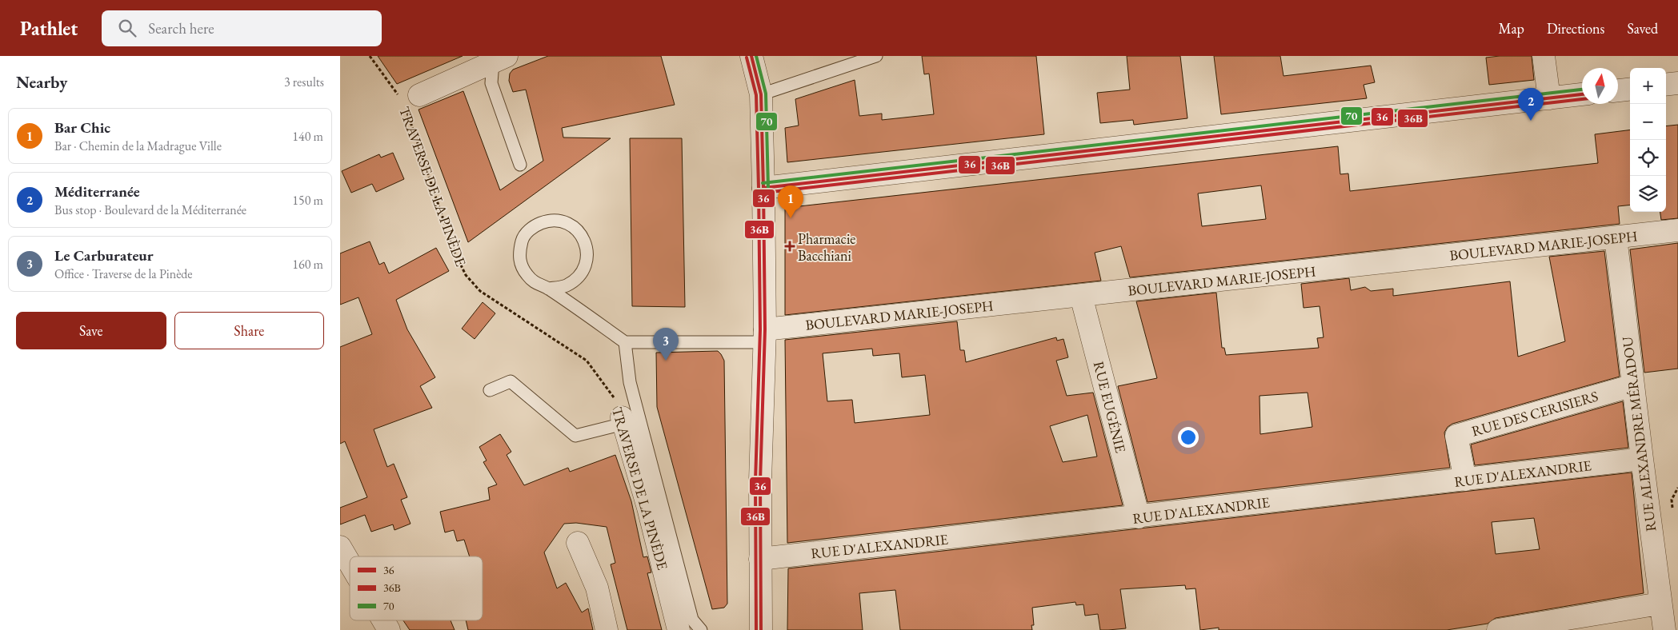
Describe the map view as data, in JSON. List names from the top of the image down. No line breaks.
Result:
{"streets":{"street":["TRAVERSE DE LA PINÈDE","BOULEVARD MARIE-JOSEPH","RUE EUGÉNIE","RUE DES CERISIERS","RUE ALEXANDRE MÉRADOU","RUE D'ALEXANDRIE"]},"crossings":[["BOULEVARD MARIE-JOSEPH","RUE EUGÉNIE"],["BOULEVARD MARIE-JOSEPH","RUE ALEXANDRE MÉRADOU"],["RUE EUGÉNIE","RUE D'ALEXANDRIE"],["RUE DES CERISIERS","RUE ALEXANDRE MÉRADOU"],["RUE DES CERISIERS","RUE D'ALEXANDRIE"],["RUE ALEXANDRE MÉRADOU","RUE D'ALEXANDRIE"]],"places":{"health":["Pharmacie Bacchiani"]},"lines":["transit line 36","transit line 70","transit line 36B"],"legend":["36","36B","70"],"north":"top","page":{"header":"Pathlet","search":"Search here","nav":["Map","Directions","Saved"],"heading":["Nearby","3 results"],"map_buttons":["+","−"],"pins":["2","1","3"],"list":[{"mark":"1","name":"Bar Chic","note":"Bar · Chemin de la Madrague Ville","value":"140 m"},{"mark":"2","name":"Méditerranée","note":"Bus stop · Boulevard de la Méditerranée","value":"150 m"},{"mark":"3","name":"Le Carburateur","note":"Office · Traverse de la Pinède","value":"160 m"}],"buttons":["Save","Share"]}}
